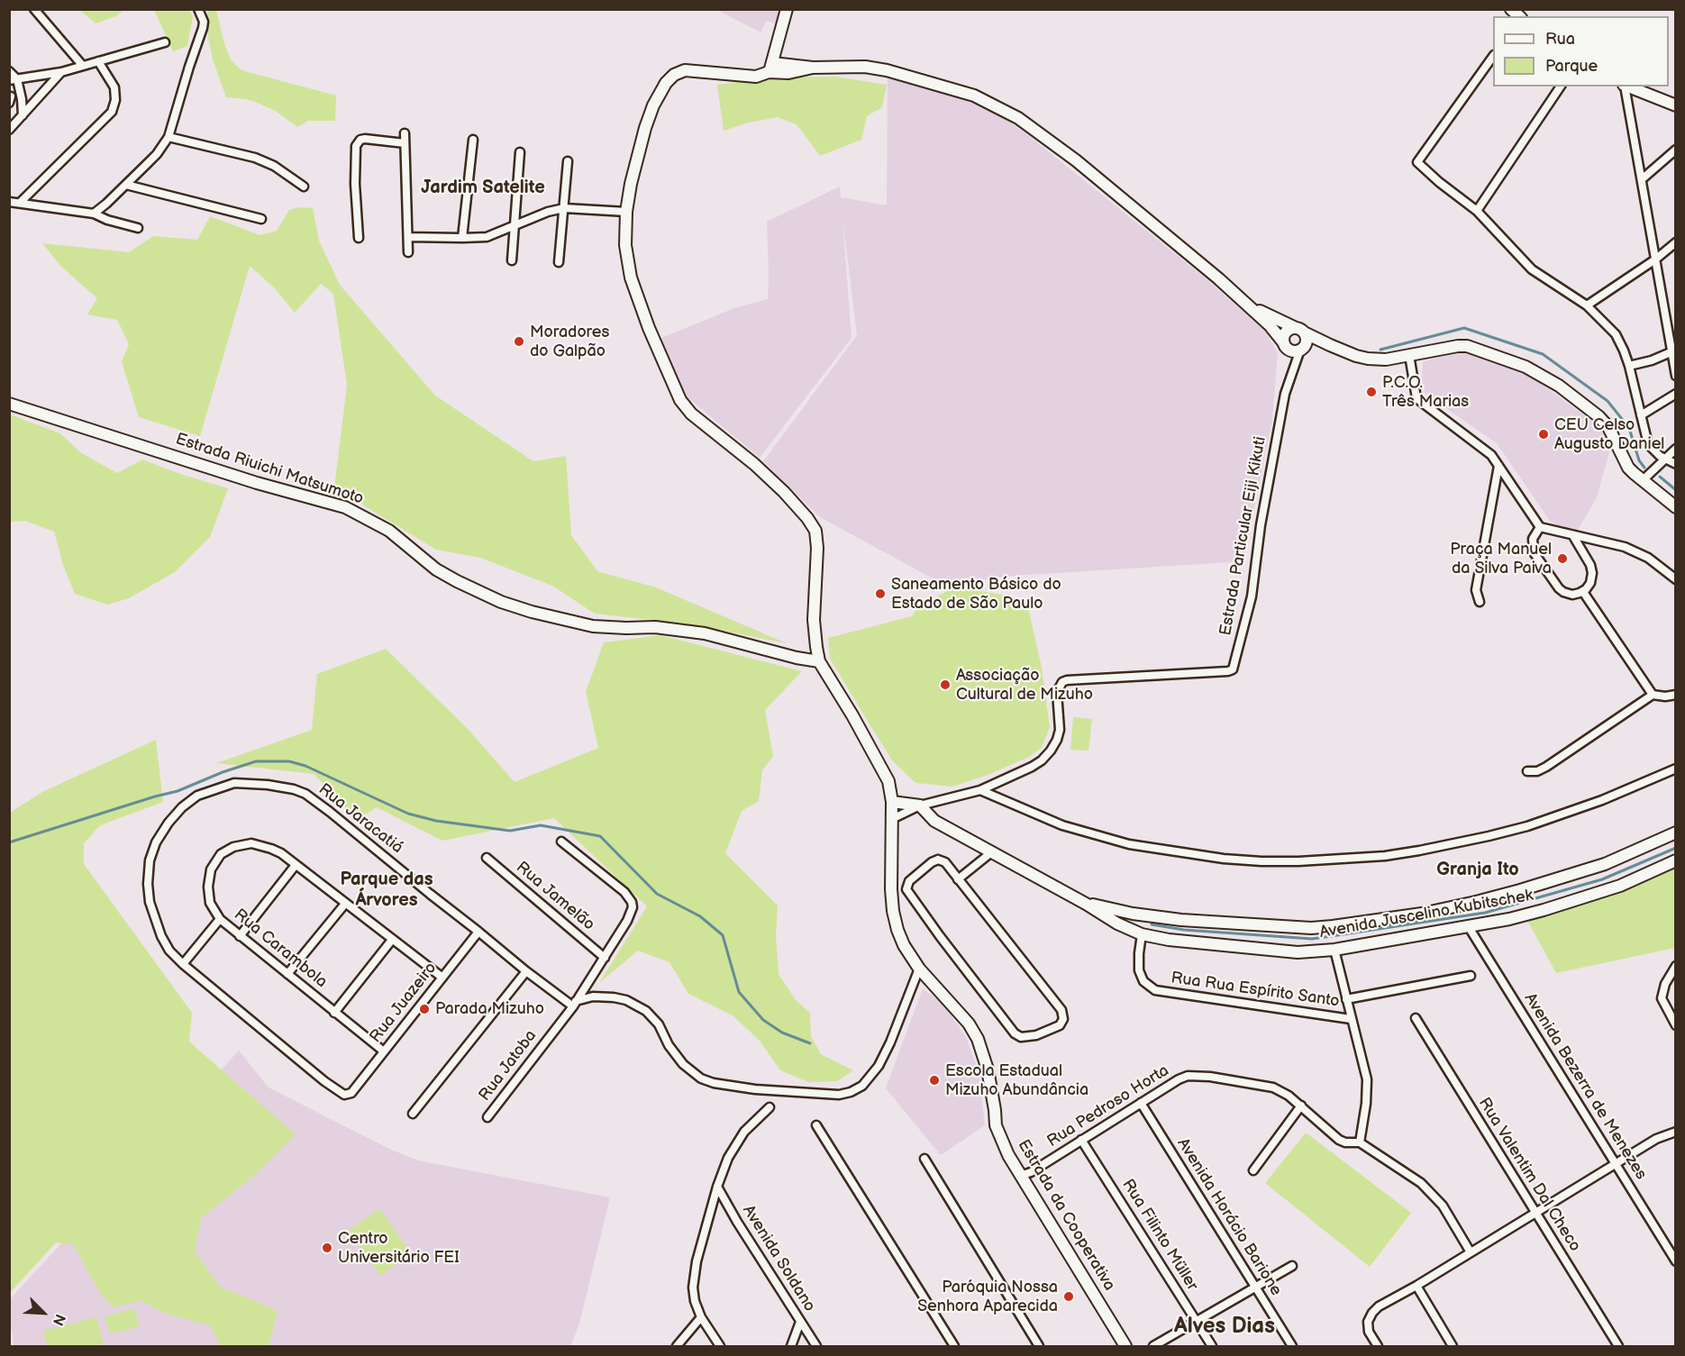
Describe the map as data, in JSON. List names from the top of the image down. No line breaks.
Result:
{"streets":{"street":["Estrada Riuichi Matsumoto","Estrada Particular Eiji Kikuti","Rua Jaracatiá","Rua Jamelão","Avenida Juscelino Kubitschek","Rua Carambola","Rua Rua Espírito Santo","Rua Juazeiro","Rua Jatoba","Avenida Bezerra de Menezes","Rua Pedroso Horta","Rua Valentim Dal Checo","Estrada da Cooperativa","Avenida Horácio Barione","Rua Filinto Müller","Avenida Soldano"]},"crossings":[["Rua Jaracatiá","Rua Juazeiro"],["Rua Jaracatiá","Rua Jatoba"],["Rua Jamelão","Rua Jatoba"],["Avenida Juscelino Kubitschek","Rua Rua Espírito Santo"],["Avenida Juscelino Kubitschek","Avenida Bezerra de Menezes"],["Rua Carambola","Rua Juazeiro"],["Rua Pedroso Horta","Estrada da Cooperativa"],["Rua Pedroso Horta","Avenida Horácio Barione"],["Rua Pedroso Horta","Rua Filinto Müller"]],"districts":["Jardim Satelite","Granja Ito","Parque das Árvores","Alves Dias"],"places":["Moradores do Galpão","P.C.O. Três Marias","CEU Celso Augusto Daniel","Praça Manuel da Silva Paiva","Saneamento Básico do Estado de São Paulo","Associação Cultural de Mizuho","Parada Mizuho","Escola Estadual Mizuho Abundância","Centro Universitário FEI","Paróquia Nossa Senhora Aparecida"],"legend":["Rua","Parque"],"north":"bottom right"}
